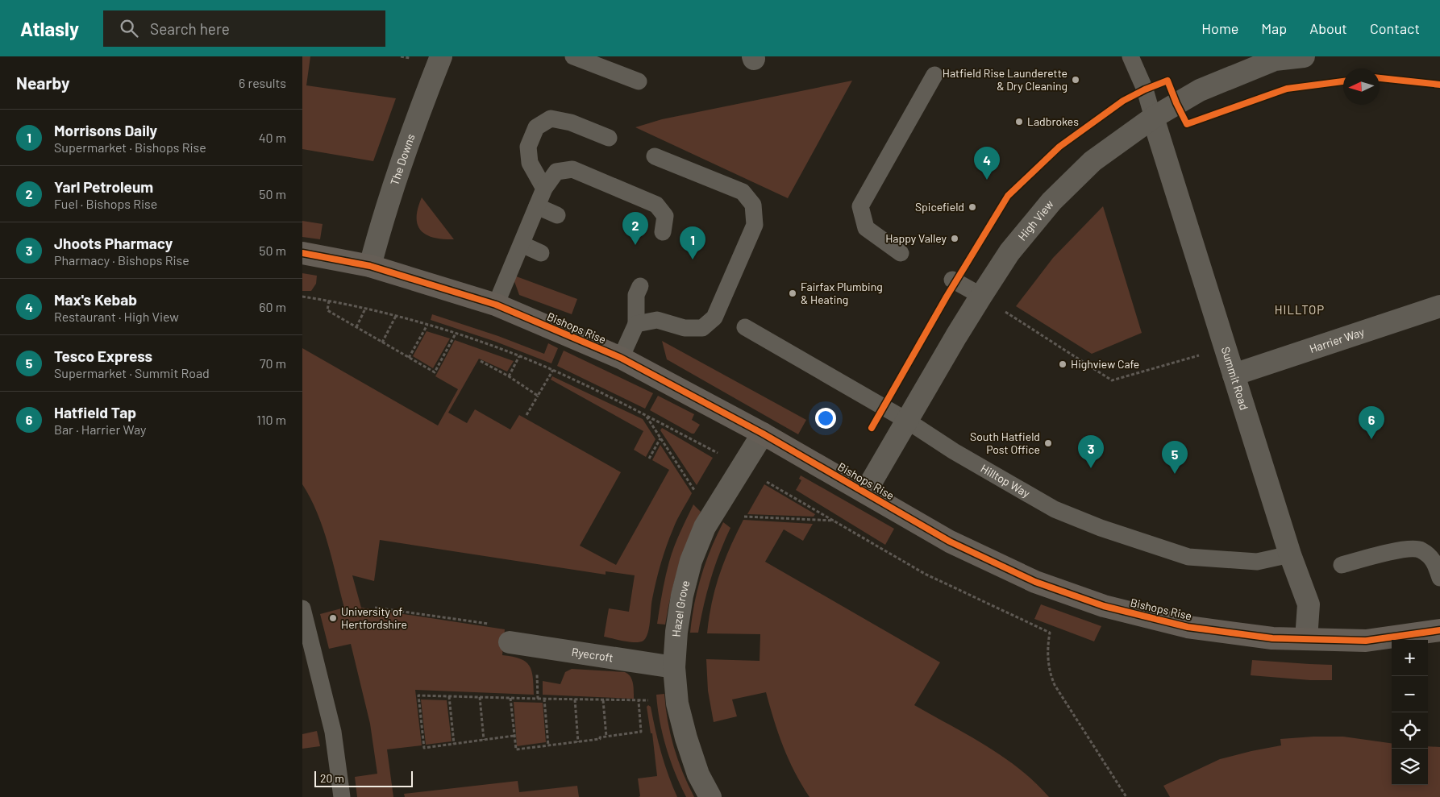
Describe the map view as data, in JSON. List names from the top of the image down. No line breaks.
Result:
{"streets":{"street":["The Downs","High View","Bishops Rise","Harrier Way","Summit Road","Hazel Grove","Ryecroft"],"lane":["Hilltop Way"]},"crossings":[["The Downs","Bishops Rise"],["High View","Bishops Rise"],["High View","Summit Road"],["High View","Hilltop Way"],["Bishops Rise","Summit Road"],["Bishops Rise","Hazel Grove"],["Harrier Way","Summit Road"],["Summit Road","Hilltop Way"],["Hazel Grove","Ryecroft"]],"districts":["HILLTOP"],"places":["Hatfield Rise Launderette & Dry Cleaning","Ladbrokes","Spicefield","Happy Valley","Fairfax Plumbing & Heating","Highview Cafe","South Hatfield Post Office","University of Hertfordshire"],"scale_bar":"20 m","north":"left","page":{"header":"Atlasly","search":"Search here","nav":["Home","Map","About","Contact"],"heading":["Nearby","6 results"],"list":[{"mark":"1","name":"Morrisons Daily","note":"Supermarket · Bishops Rise","value":"40 m"},{"mark":"2","name":"Yarl Petroleum","note":"Fuel · Bishops Rise","value":"50 m"},{"mark":"3","name":"Jhoots Pharmacy","note":"Pharmacy · Bishops Rise","value":"50 m"},{"mark":"4","name":"Max's Kebab","note":"Restaurant · High View","value":"60 m"},{"mark":"5","name":"Tesco Express","note":"Supermarket · Summit Road","value":"70 m"},{"mark":"6","name":"Hatfield Tap","note":"Bar · Harrier Way","value":"110 m"}],"pins":["4","2","1","6","3","5"],"map_buttons":["+","−"],"scale":"20 m"}}
